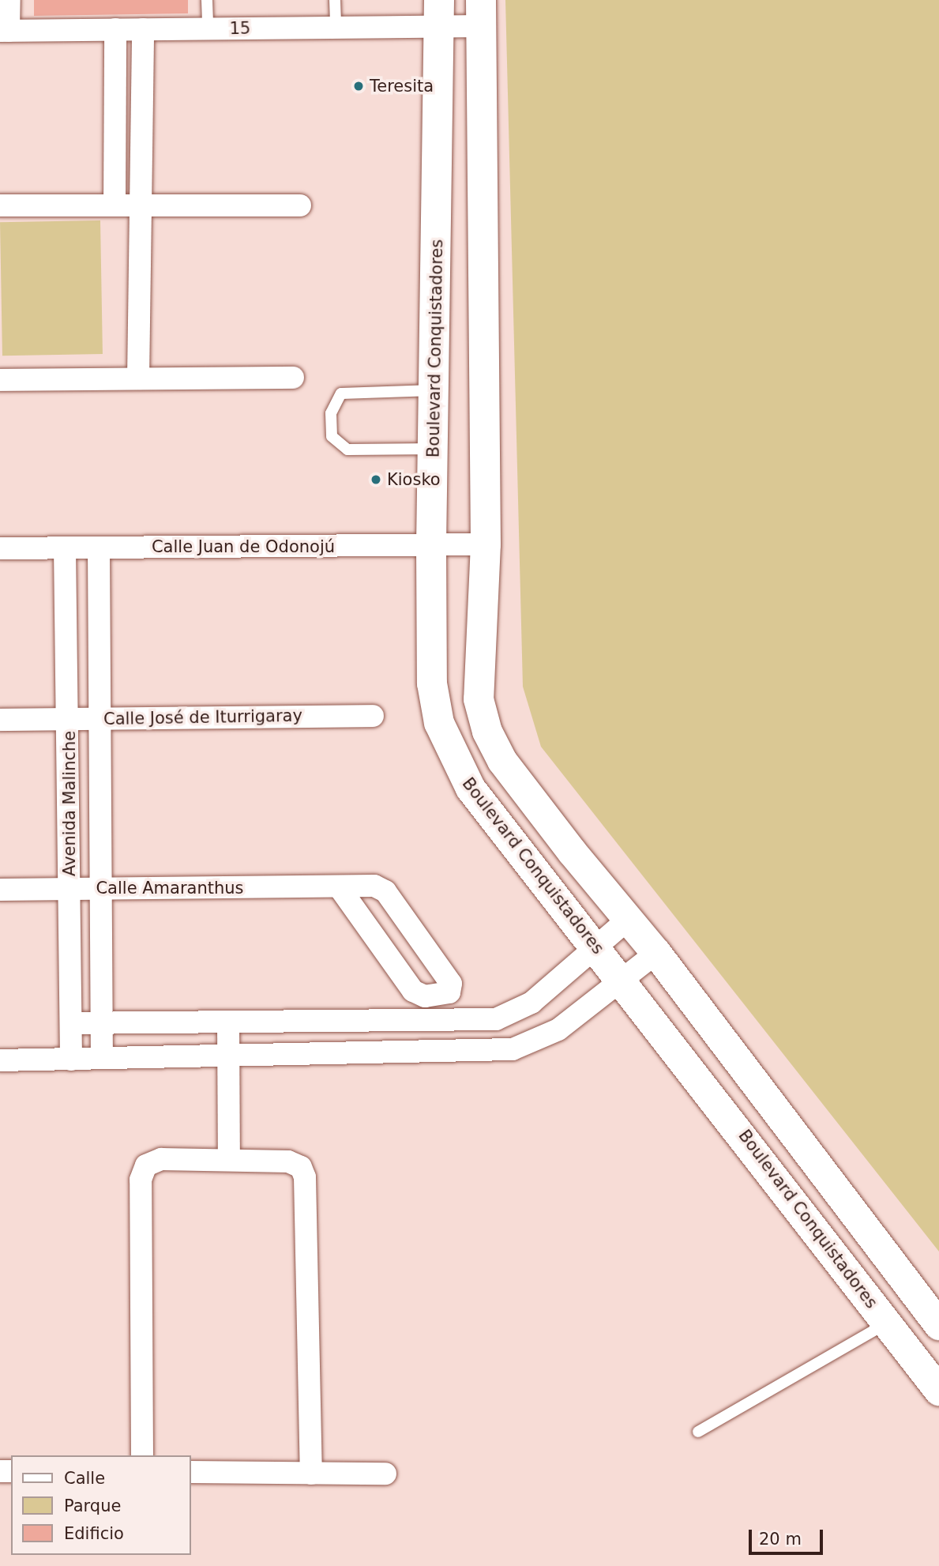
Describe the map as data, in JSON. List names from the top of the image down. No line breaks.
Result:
{"streets":{"street":["15","Boulevard Conquistadores","Calle Juan de Odonojú","Calle José de Iturrigaray","Avenida Malinche","Calle Amaranthus"]},"crossings":[["15","Boulevard Conquistadores"],["Boulevard Conquistadores","Calle Juan de Odonojú"],["Calle Juan de Odonojú","Avenida Malinche"],["Calle José de Iturrigaray","Avenida Malinche"],["Avenida Malinche","Calle Amaranthus"]],"places":["Teresita","Kiosko"],"legend":["Calle","Parque","Edificio"],"scale_bar":"20 m"}
